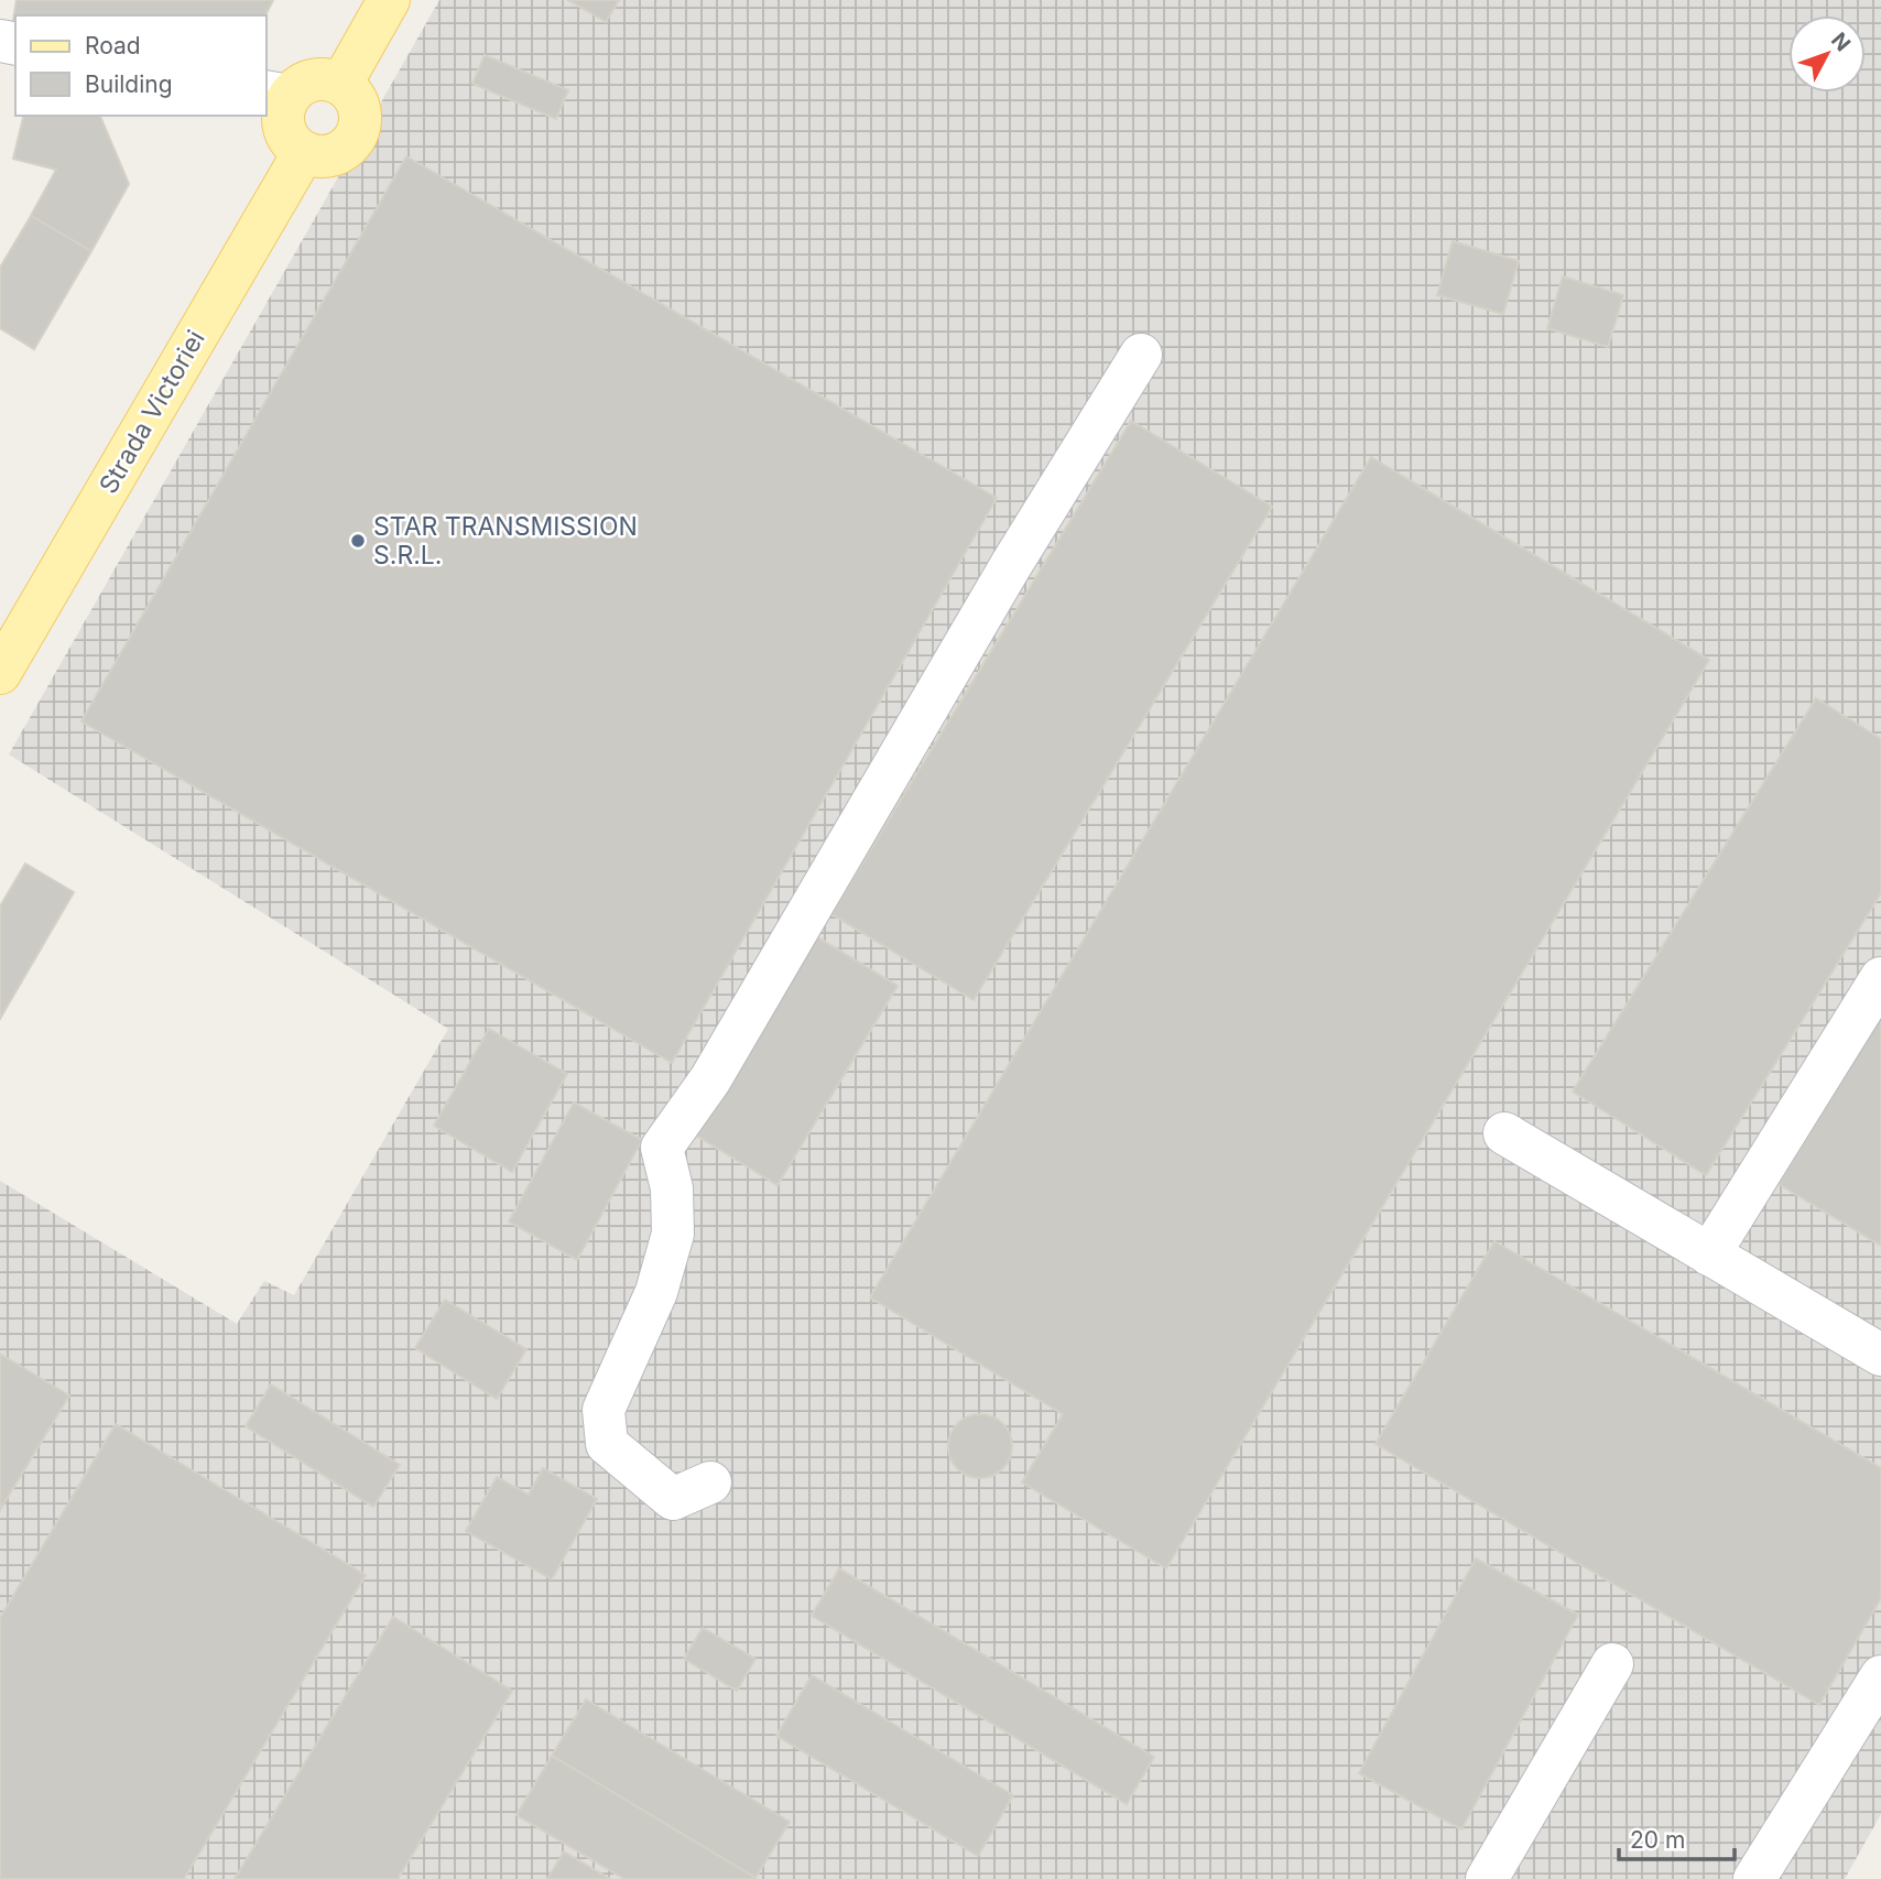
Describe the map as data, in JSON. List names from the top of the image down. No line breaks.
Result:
{"streets":{"main road":["Strada Victoriei"]},"places":["STAR TRANSMISSION S.R.L."],"legend":["Road","Building"],"scale_bar":"20 m","north":"top right"}
